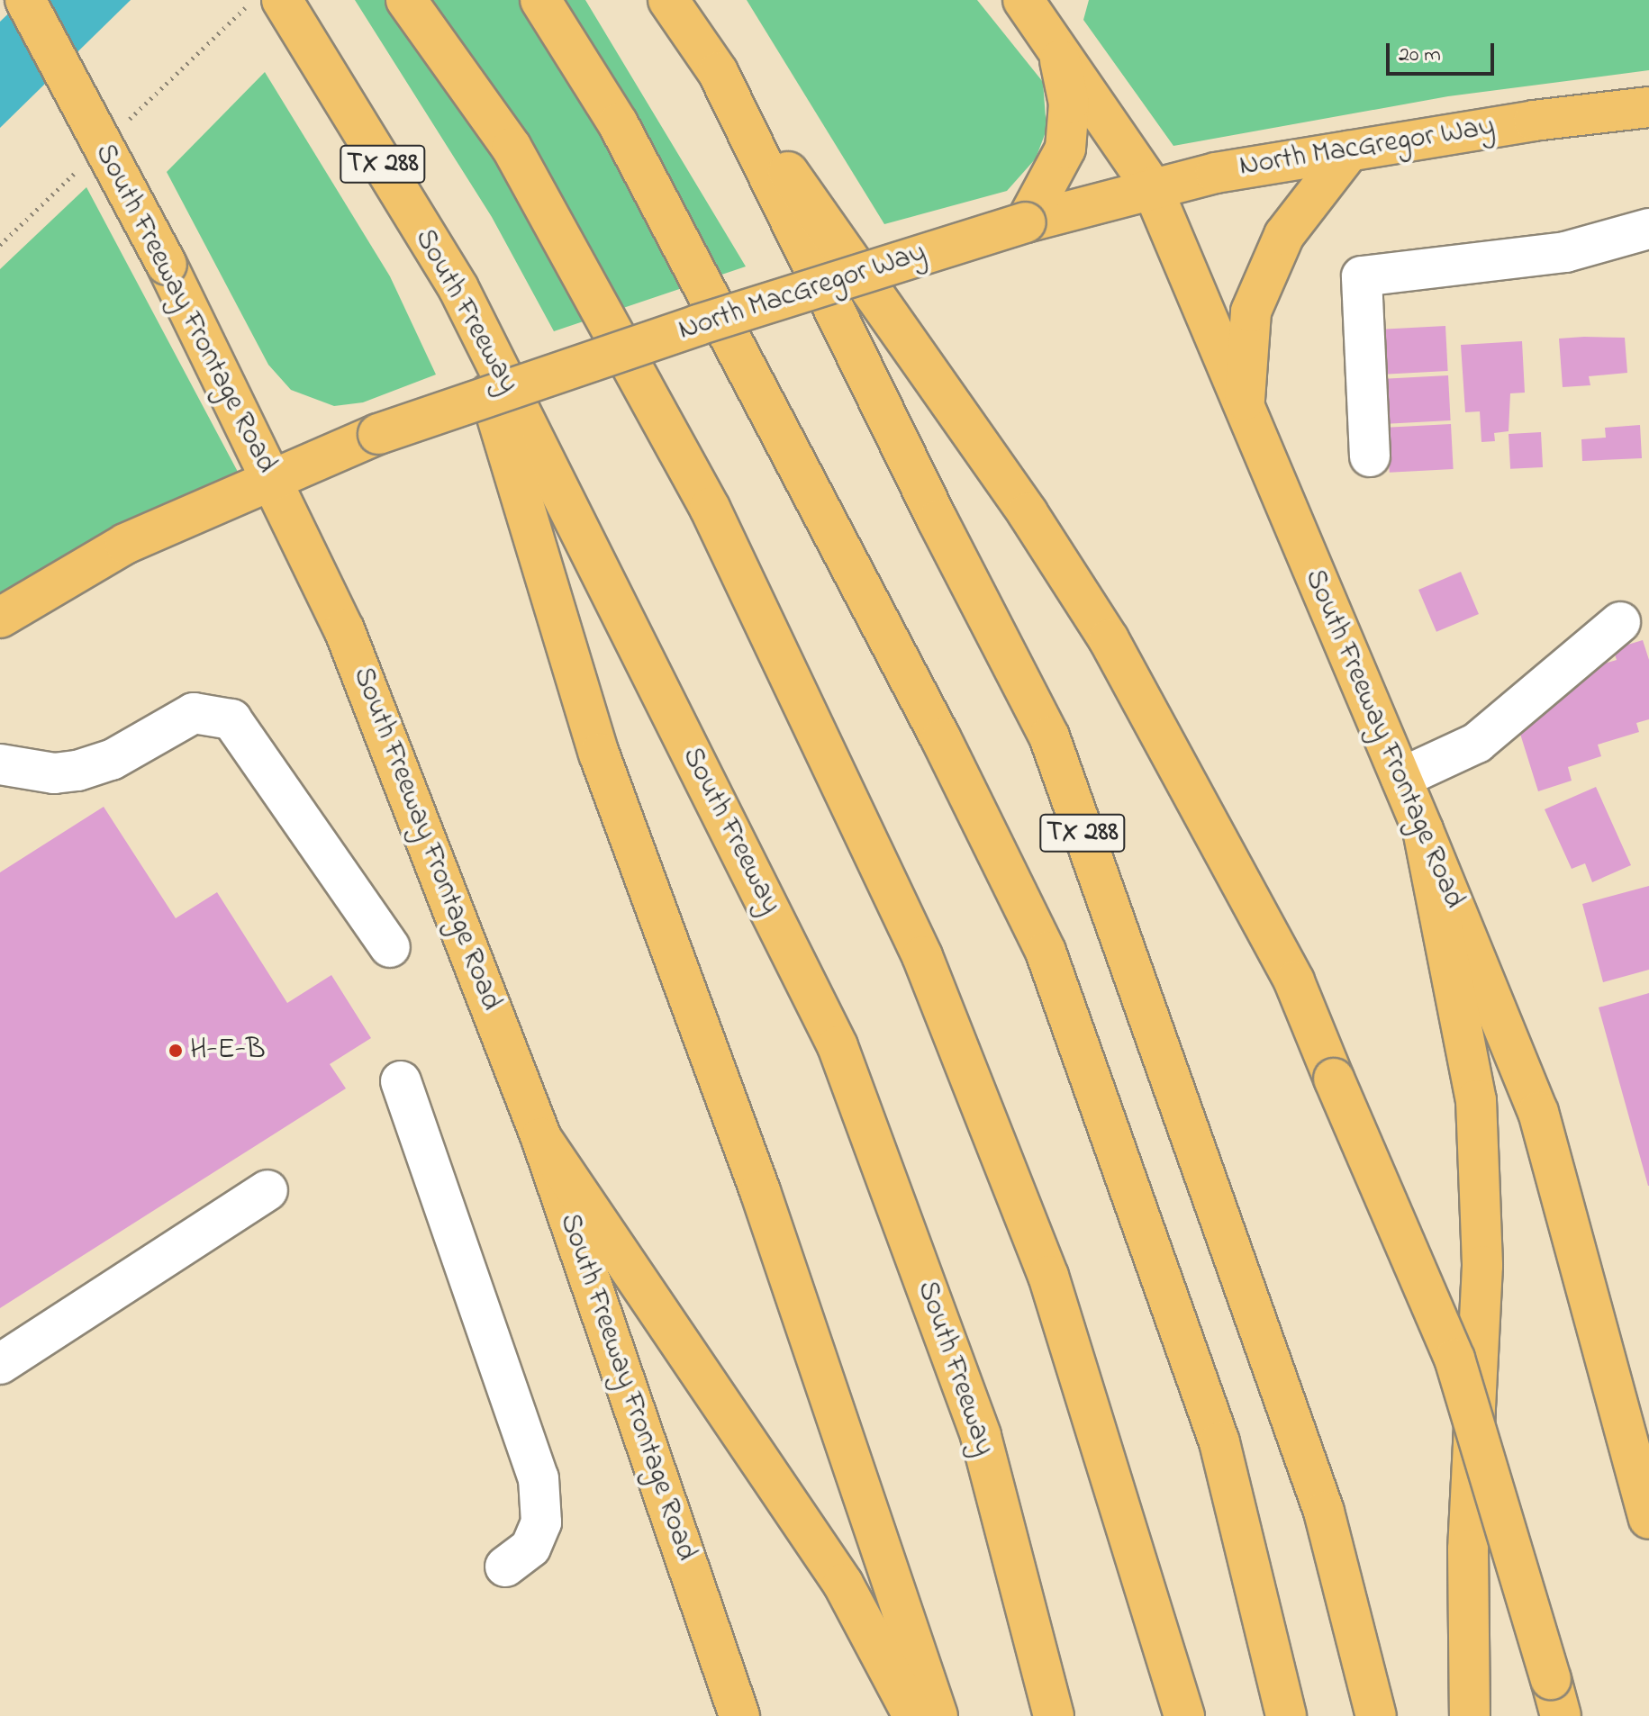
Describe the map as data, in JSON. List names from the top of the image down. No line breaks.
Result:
{"streets":{"main road":["North MacGregor Way","TX 288","South Freeway Frontage Road","South Freeway"]},"crossings":[["North MacGregor Way","South Freeway Frontage Road"]],"places":["H-E-B"],"scale_bar":"20 m"}
